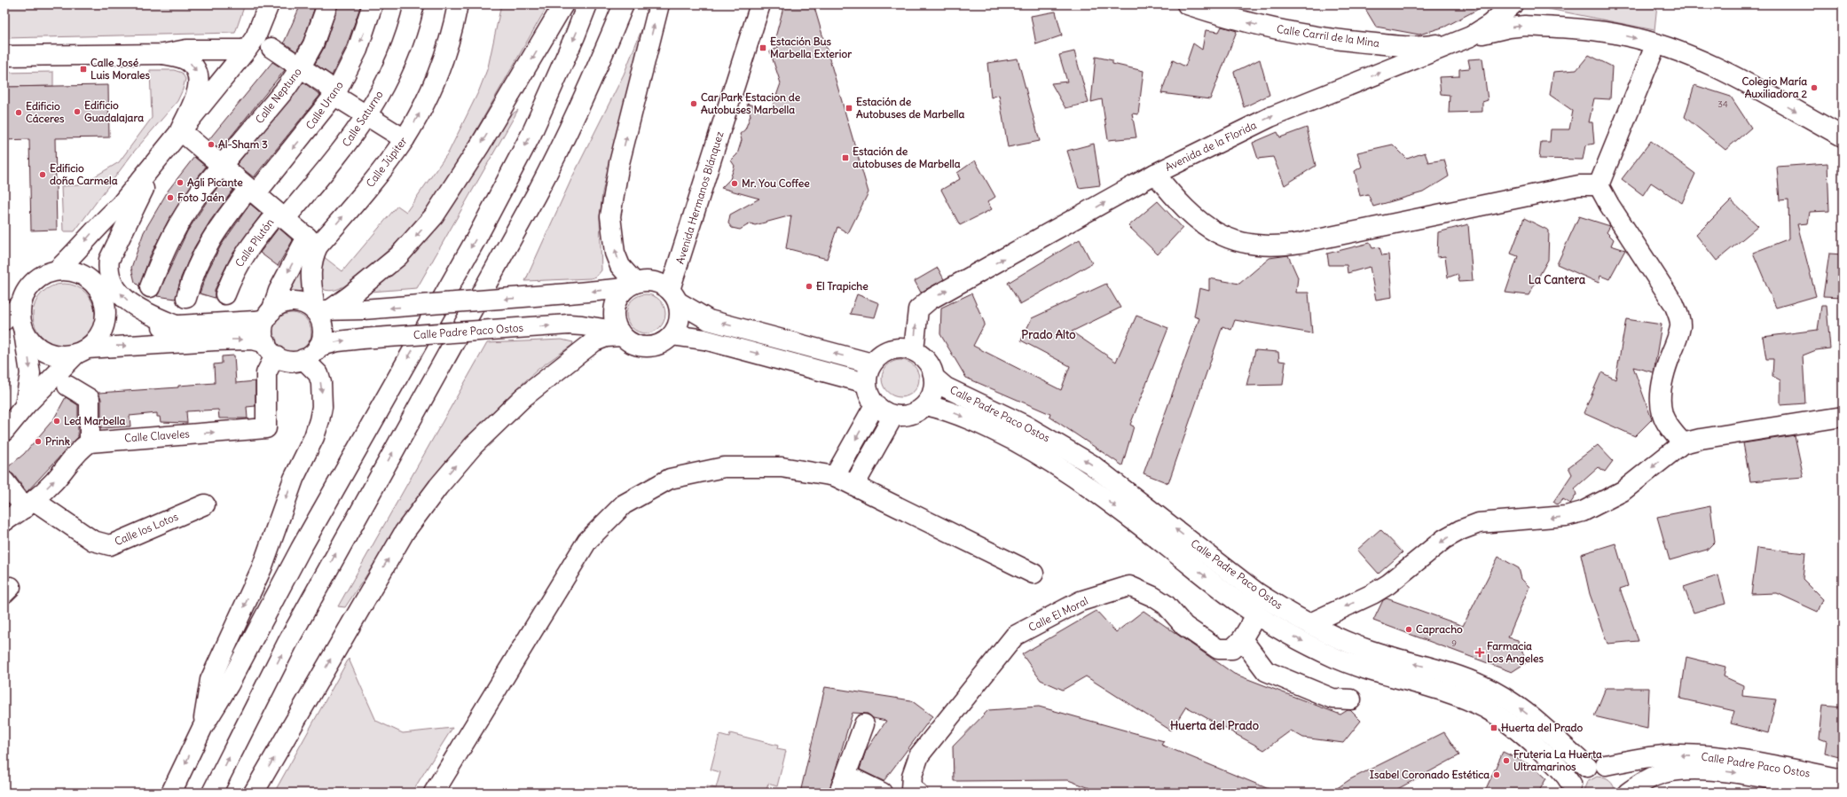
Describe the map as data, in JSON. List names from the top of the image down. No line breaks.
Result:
{"streets":{"main road":["Calle Carril de la Mina","Calle Neptuno","Calle Urano","Calle Saturno","Avenida de la Florida","Calle Júpiter","Avenida Hermanos Blánquez","Calle Plutón","Calle Padre Paco Ostos","Calle Claveles","Calle los Lotos","Calle El Moral"]},"crossings":[["Calle Carril de la Mina","Avenida de la Florida"],["Calle Saturno","Calle Plutón"],["Avenida de la Florida","Calle Padre Paco Ostos"],["Calle Júpiter","Calle Padre Paco Ostos"],["Calle Júpiter","Calle Claveles"],["Avenida Hermanos Blánquez","Calle Padre Paco Ostos"],["Calle Padre Paco Ostos","Calle Claveles"],["Calle Padre Paco Ostos","Calle El Moral"]],"one_way":["Avenida de la Florida"],"districts":["La Cantera","Prado Alto","Huerta del Prado"],"places":{"transit":["Estación Bus Marbella Exterior","Calle José Luis Morales","Estación de Autobuses de Marbella","Estación de autobuses de Marbella","Huerta del Prado"],"other":["Colegio María Auxiliadora 2","Car Park Estacion de Autobuses Marbella","Edificio Guadalajara","Edificio Cáceres","Al-Sham 3","Edificio doña Carmela","Agli Picante","Mr. You Coffee","Foto Jaén","El Trapiche","Led Marbella","Prink","Capracho","Fruteria La Huerta Ultramarinos","Isabel Coronado Estética"],"health":["Farmacia Los Angeles"]},"house_numbers":["34","9"]}
